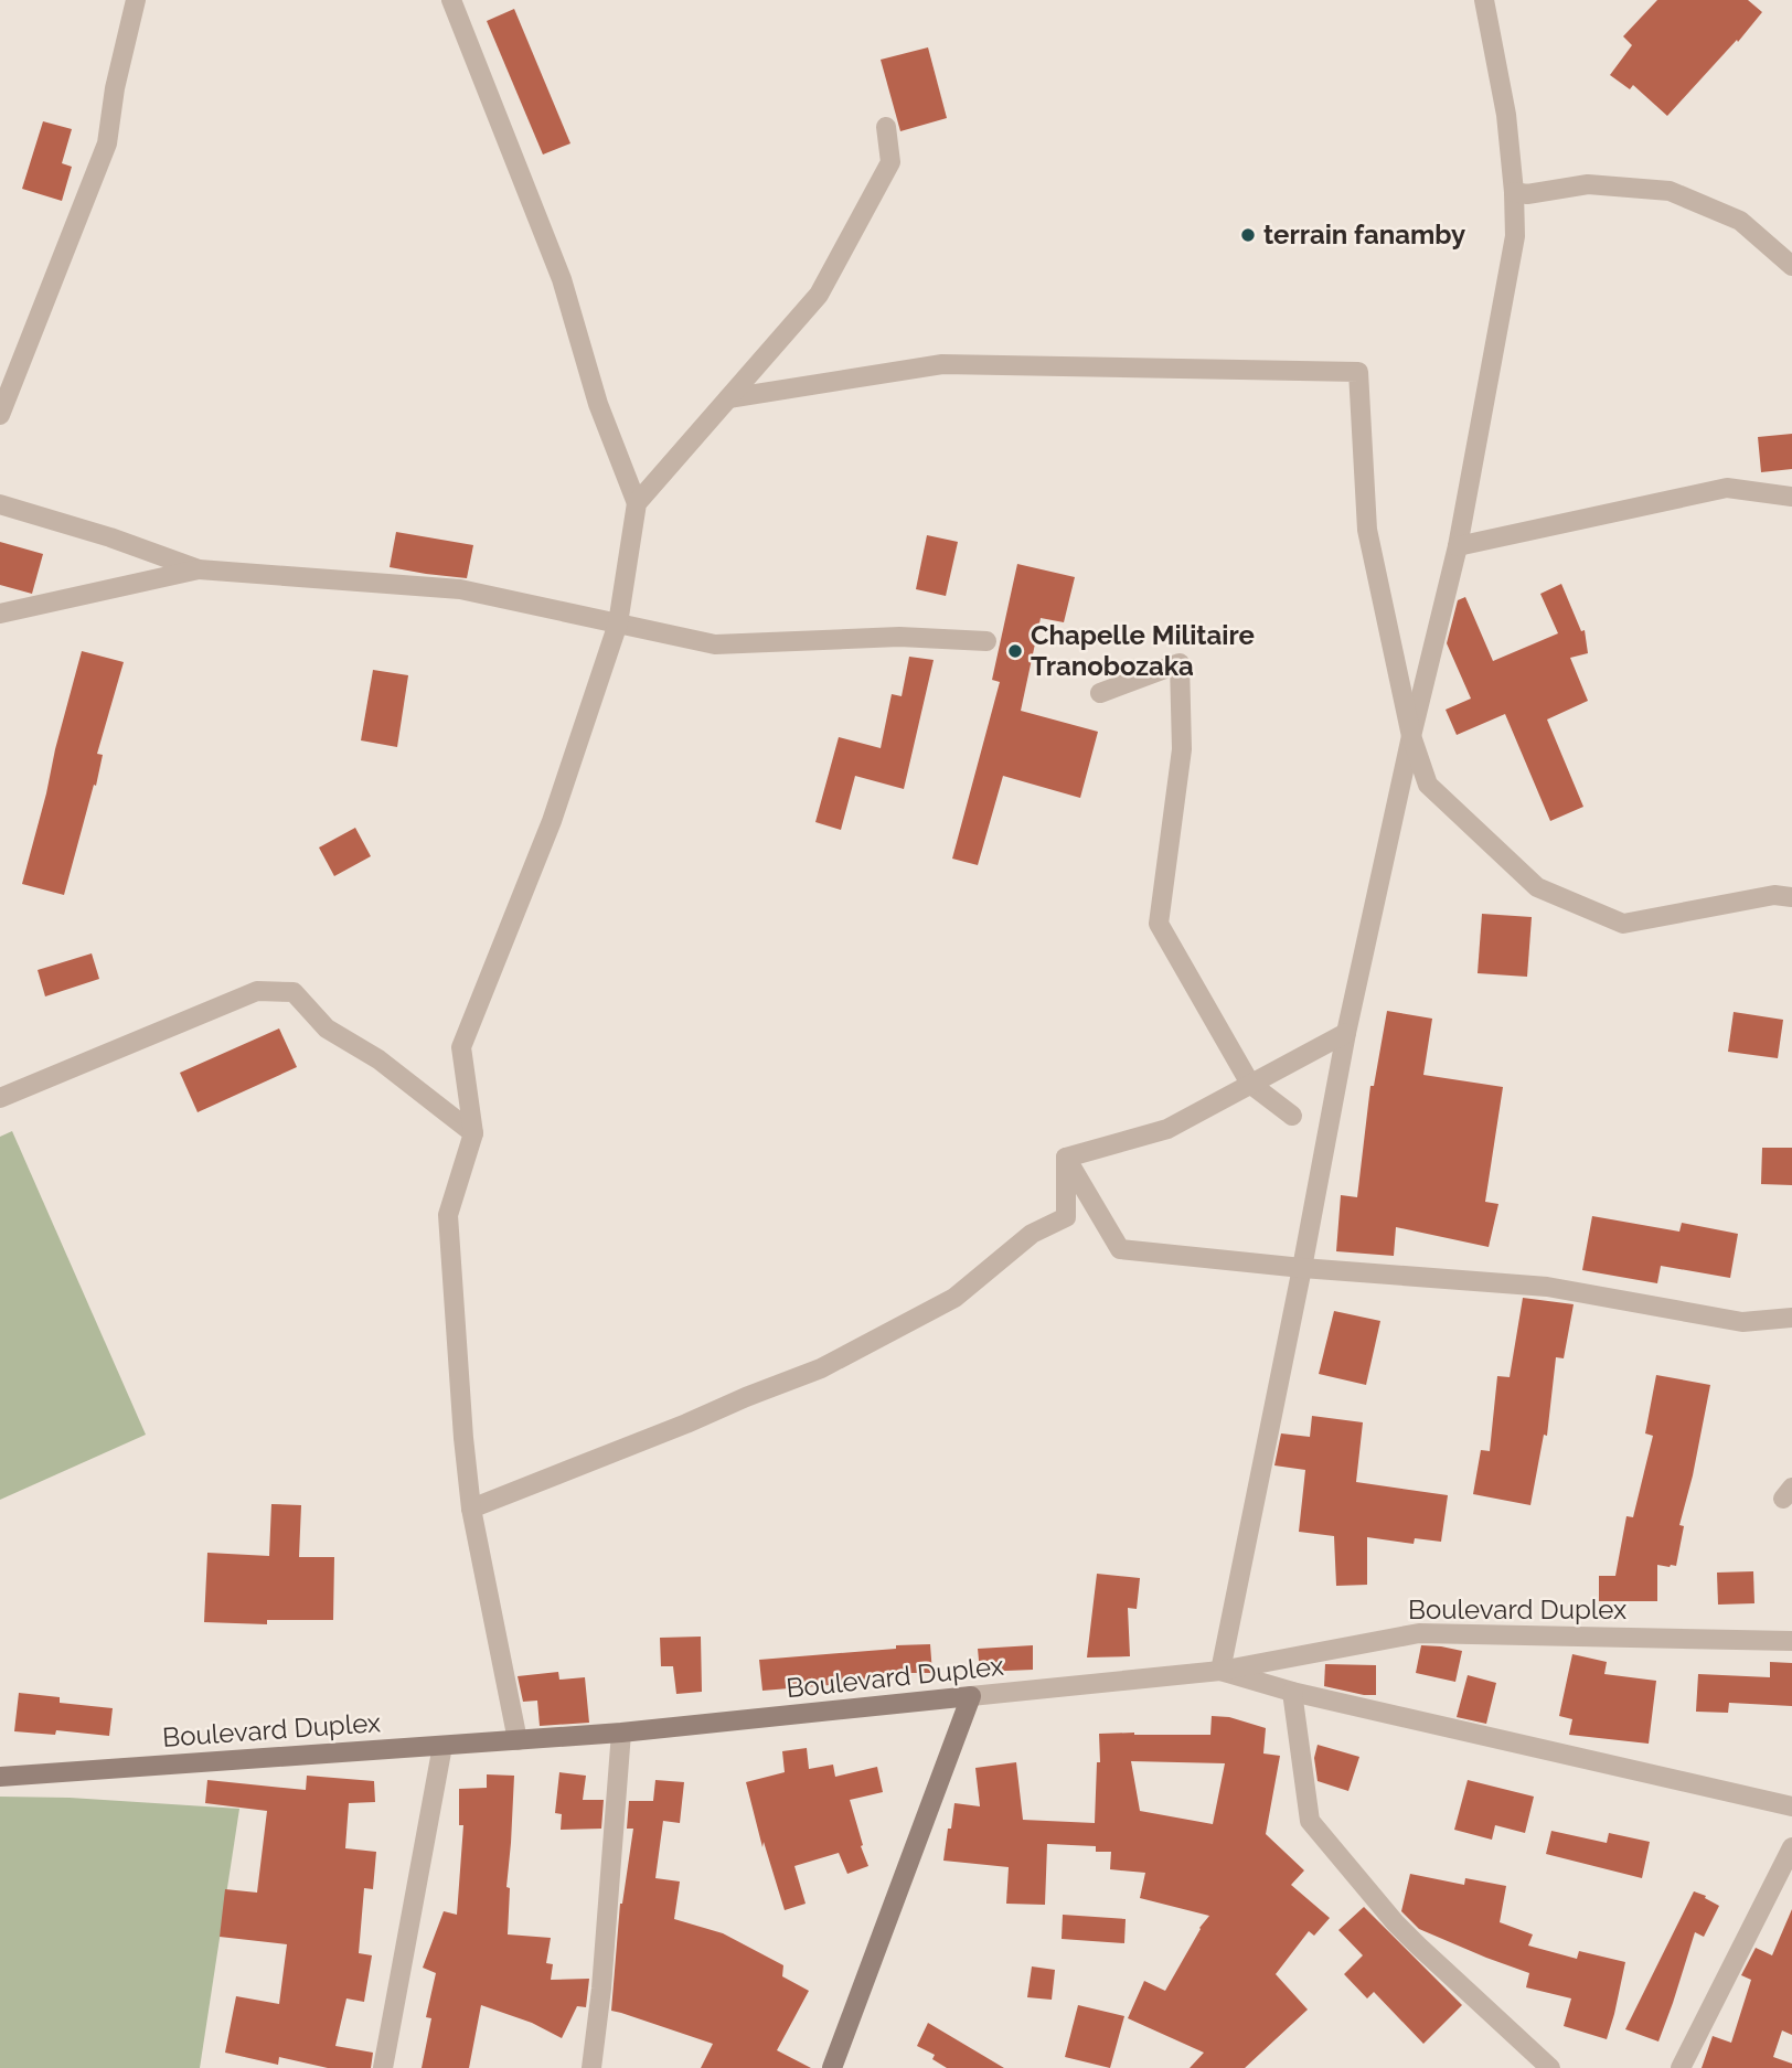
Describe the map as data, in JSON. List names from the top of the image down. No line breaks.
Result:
{"streets":{"main road":["Boulevard Duplex"]},"places":["terrain fanamby","Chapelle Militaire Tranobozaka"]}
